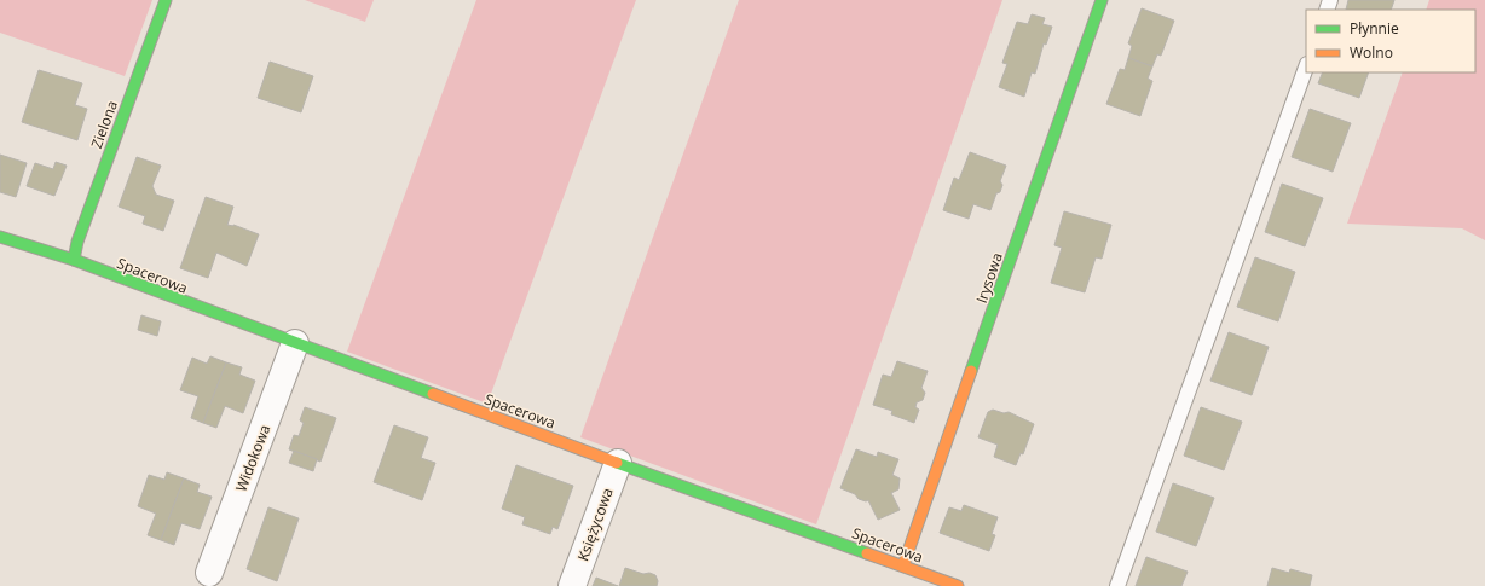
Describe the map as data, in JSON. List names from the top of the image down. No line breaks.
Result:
{"streets":{"street":["Zielona","Spacerowa","Irysowa","Widokowa","Księżycowa"]},"crossings":[["Zielona","Spacerowa"],["Spacerowa","Irysowa"],["Spacerowa","Widokowa"],["Spacerowa","Księżycowa"]],"legend":["Płynnie","Wolno"]}
